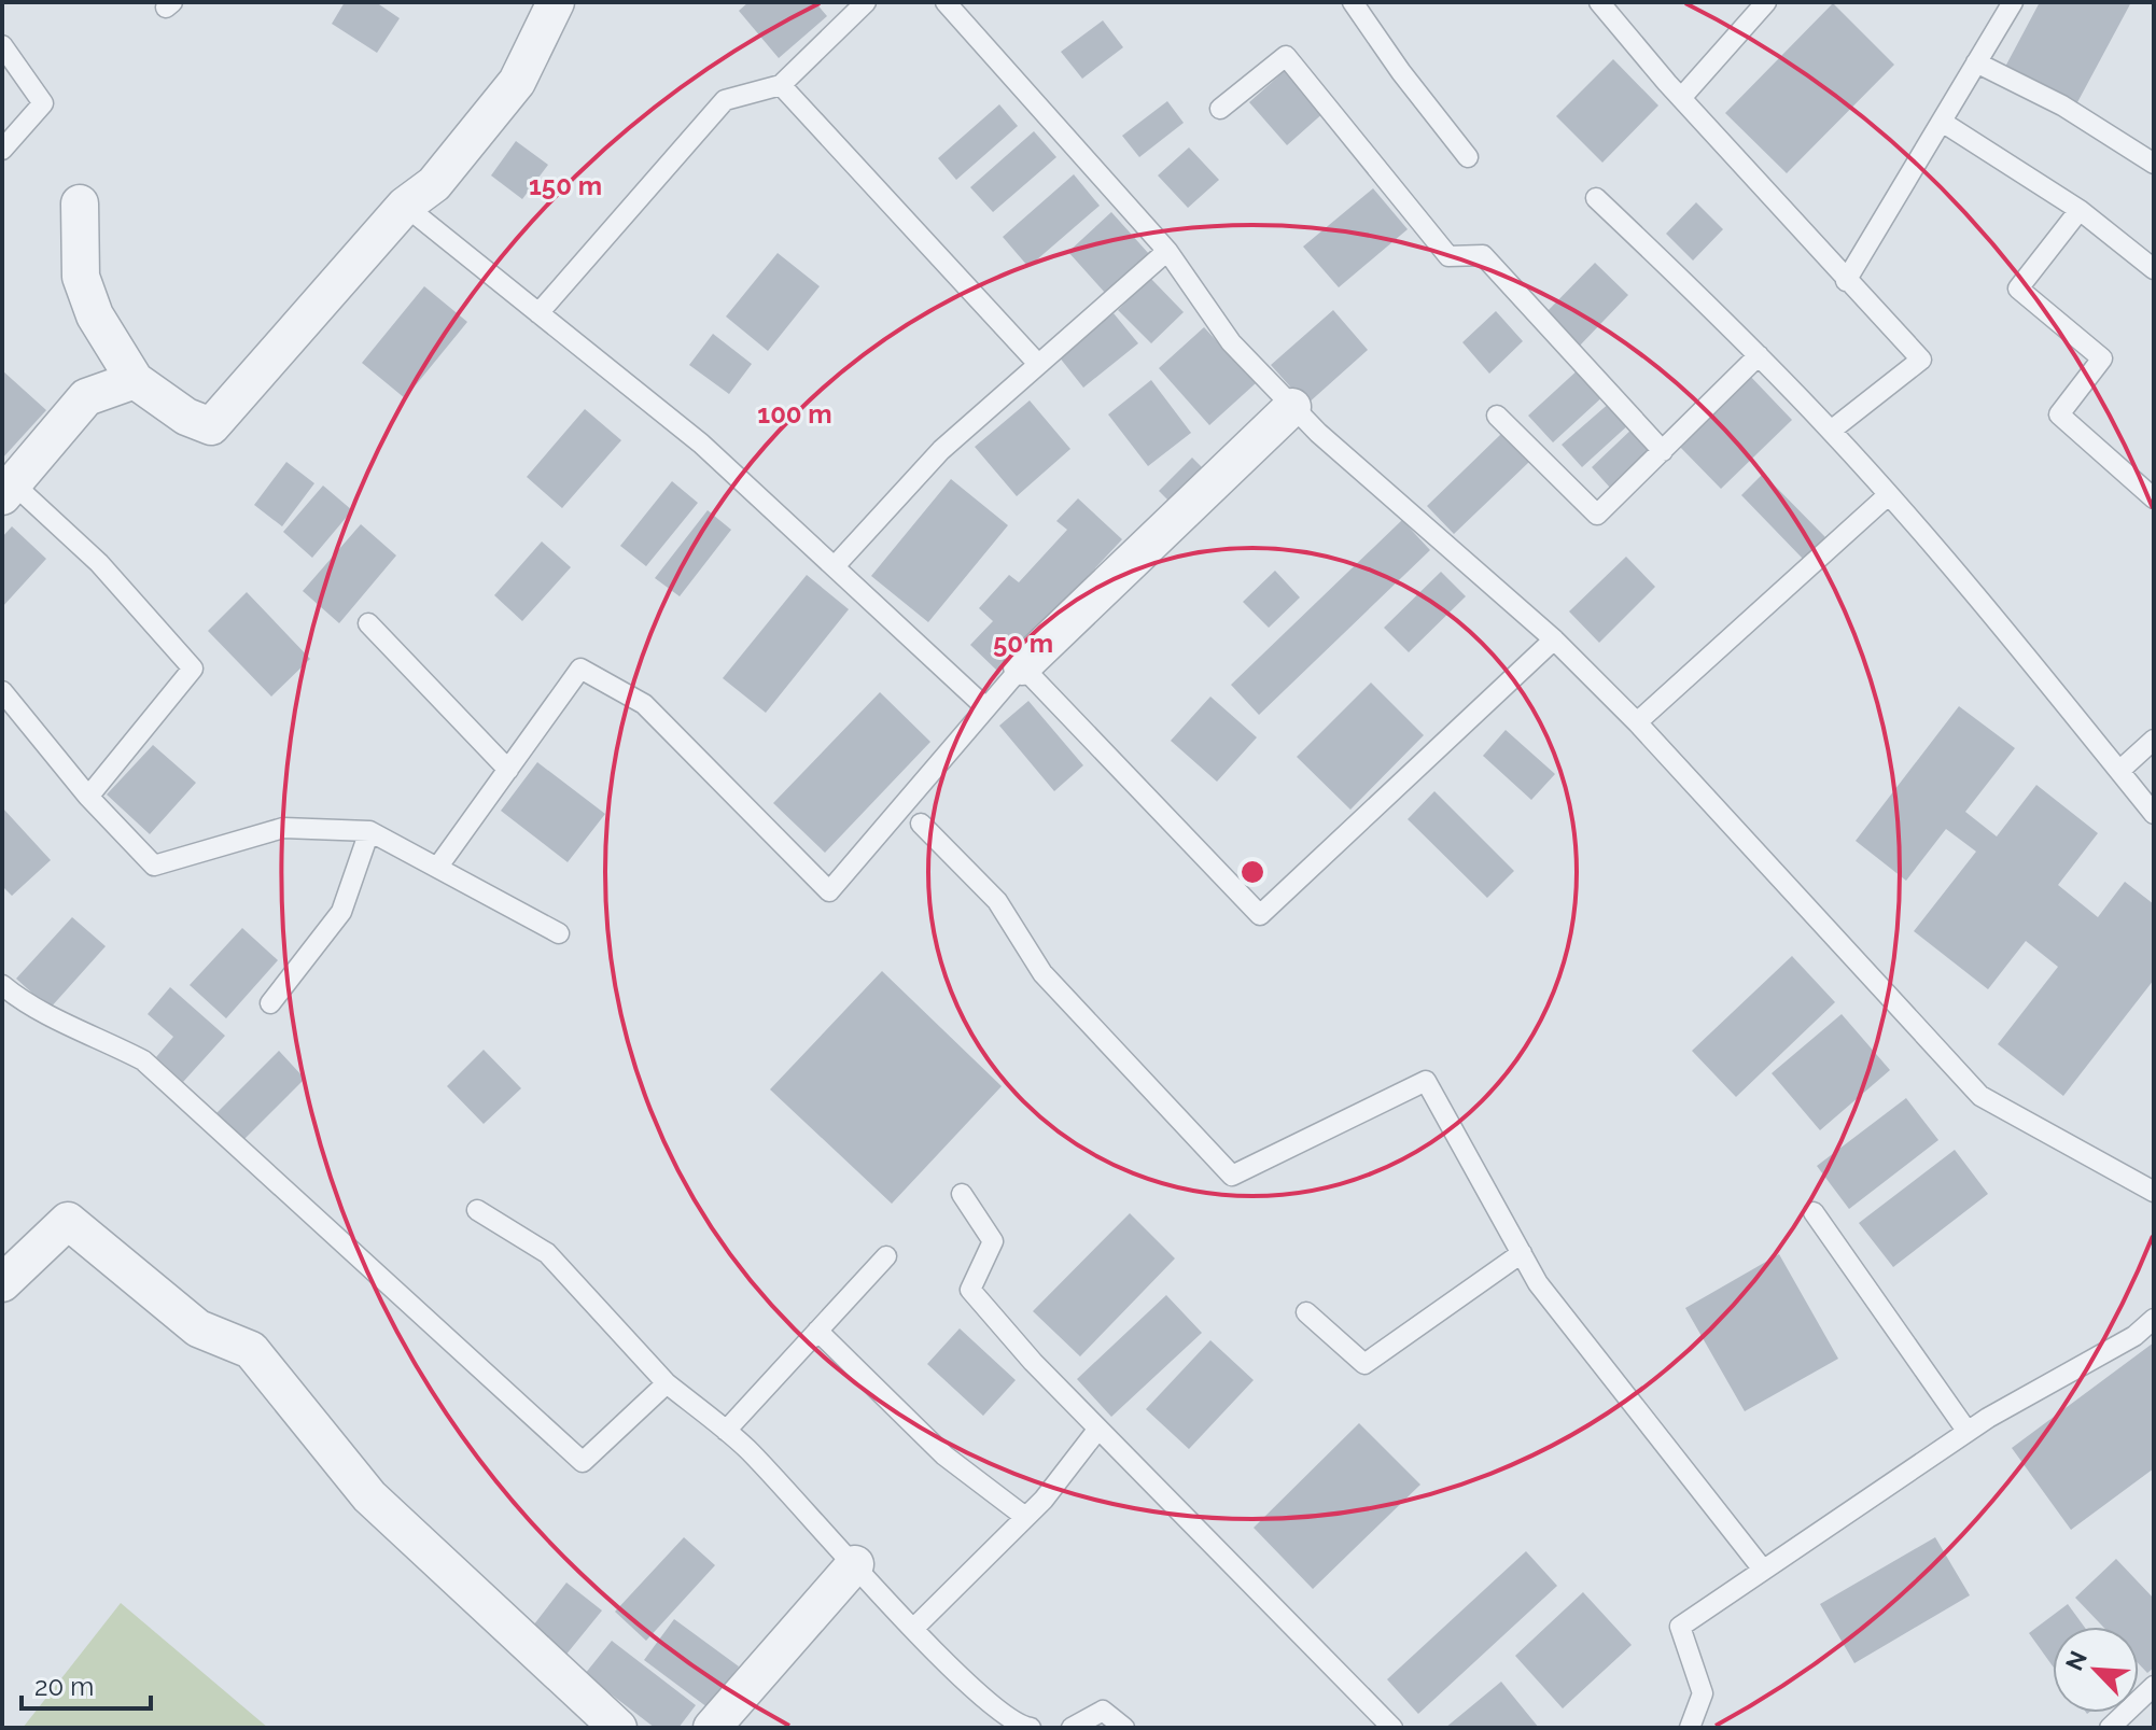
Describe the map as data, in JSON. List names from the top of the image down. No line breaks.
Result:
{"scale_bar":"20 m","north":"top left","rings":["150 m","100 m","50 m"]}
